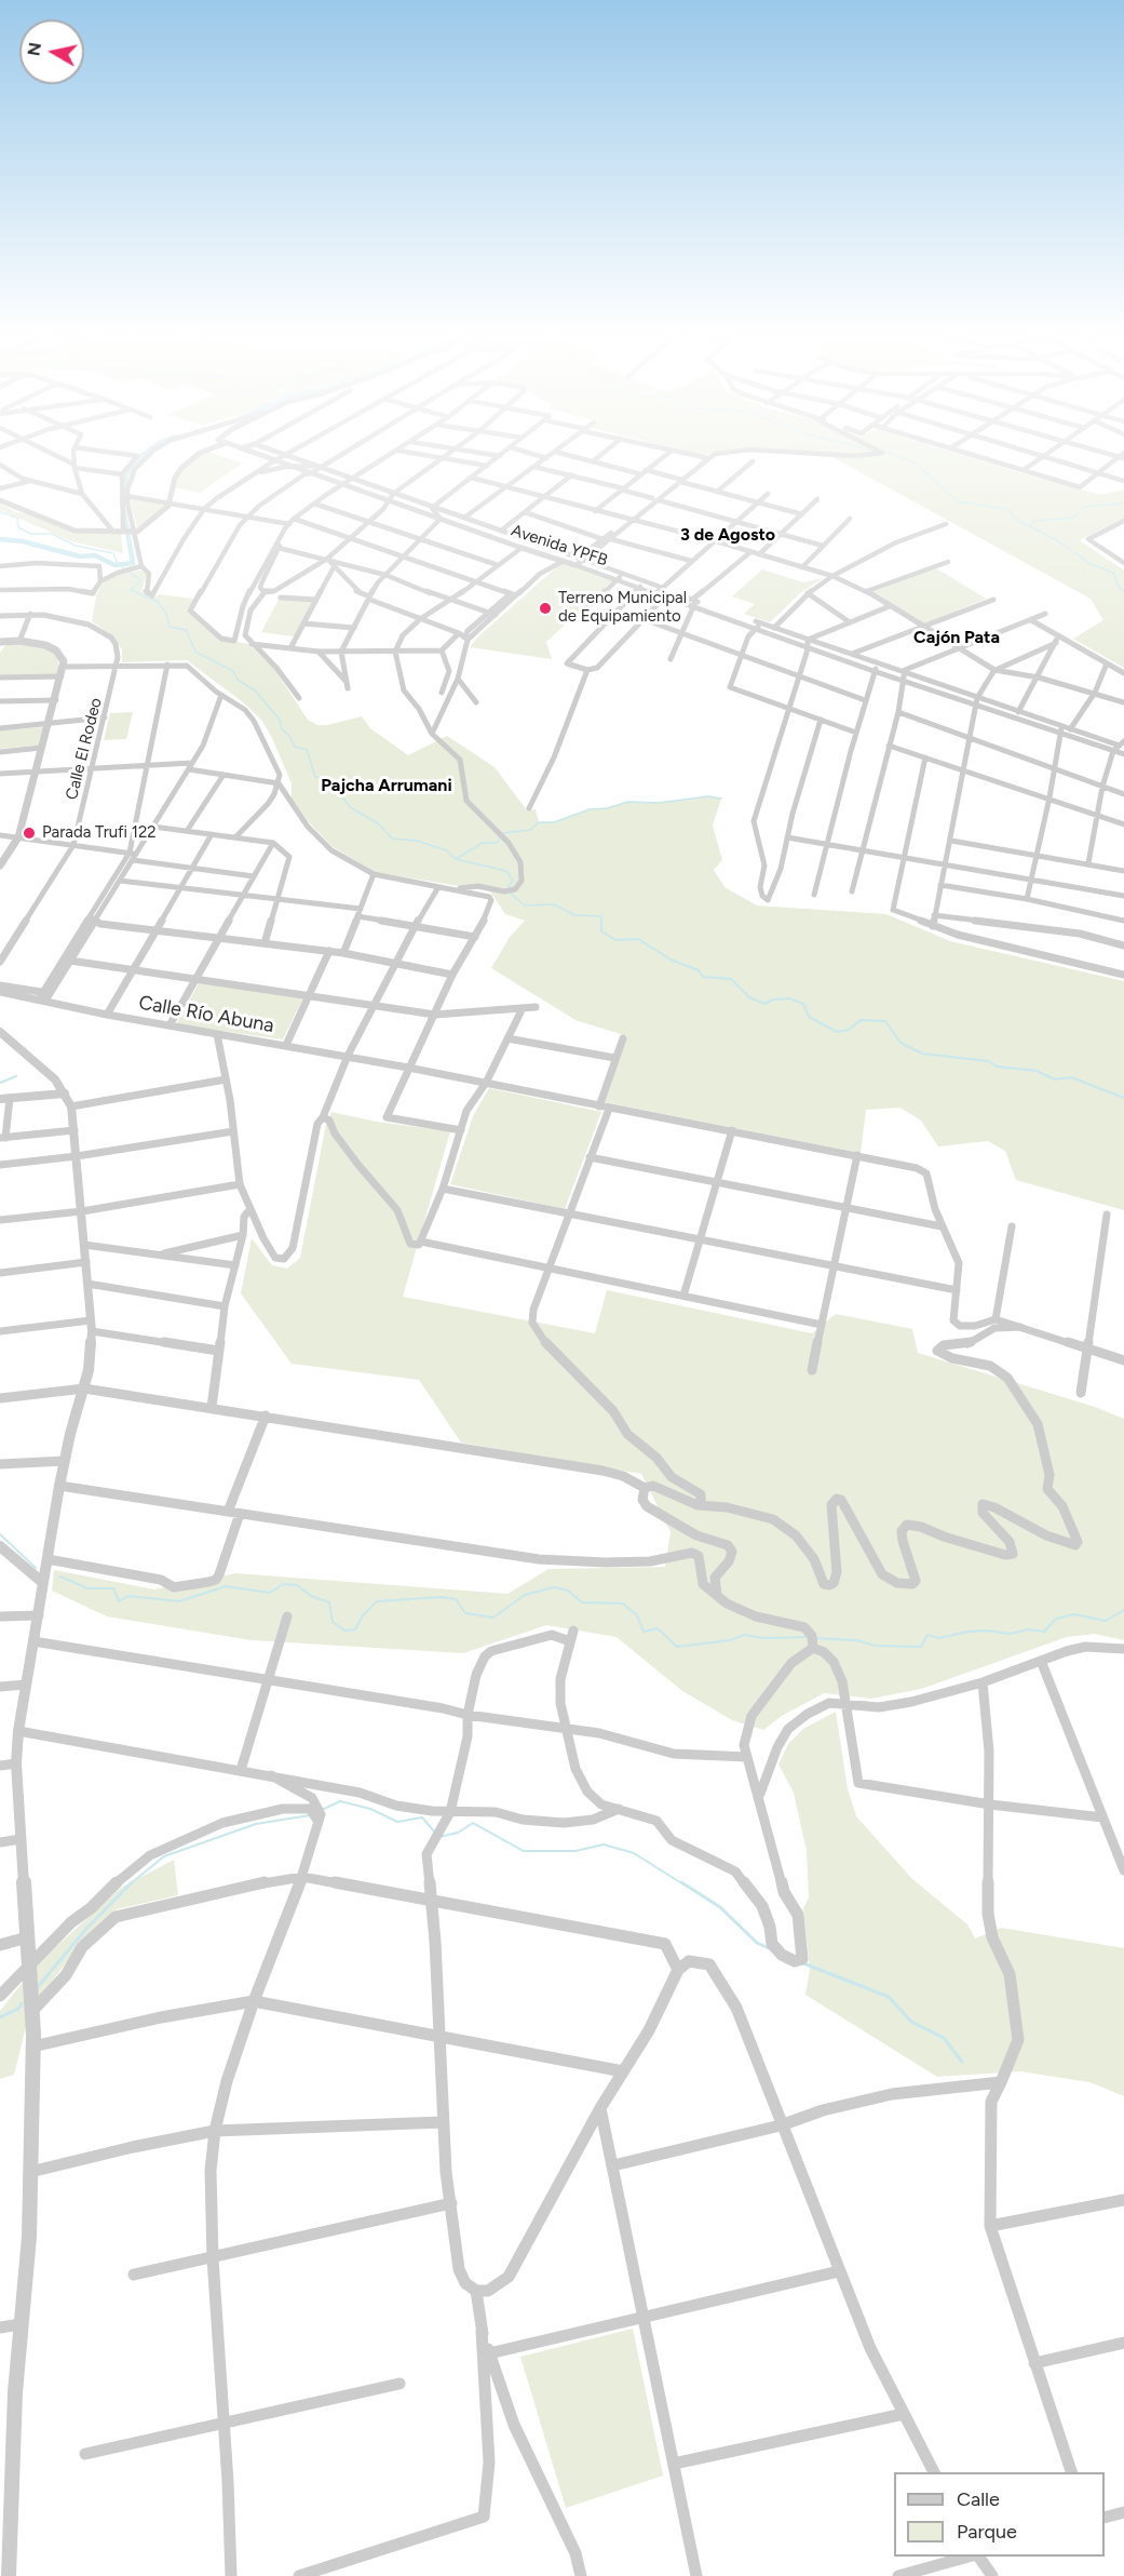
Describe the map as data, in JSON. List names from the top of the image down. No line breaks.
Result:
{"streets":{"street":["Avenida YPFB","Calle El Rodeo","Calle Río Abuna"]},"districts":["3 de Agosto","Cajón Pata","Pajcha Arrumani"],"places":["Terreno Municipal de Equipamiento","Parada Trufi 122"],"legend":["Calle","Parque"],"north":"left"}
